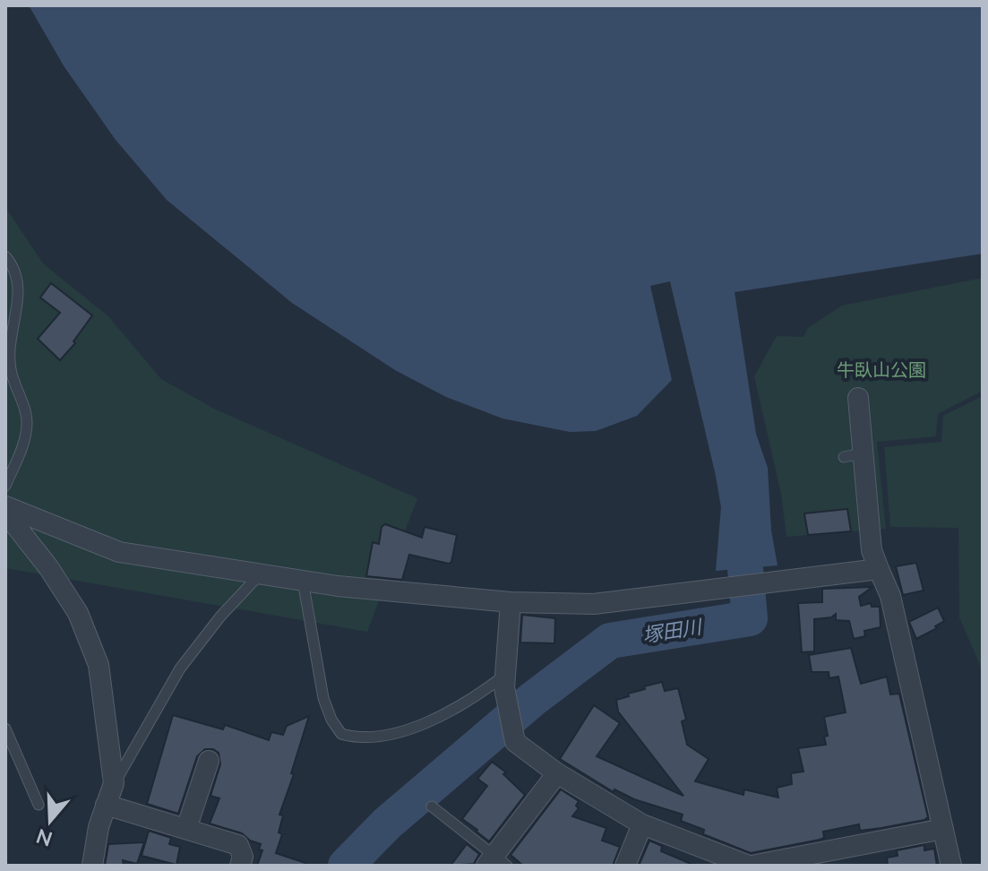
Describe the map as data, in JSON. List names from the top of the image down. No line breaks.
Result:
{"water":["塚田川"],"parks":["牛臥山公園"],"north":"bottom"}
